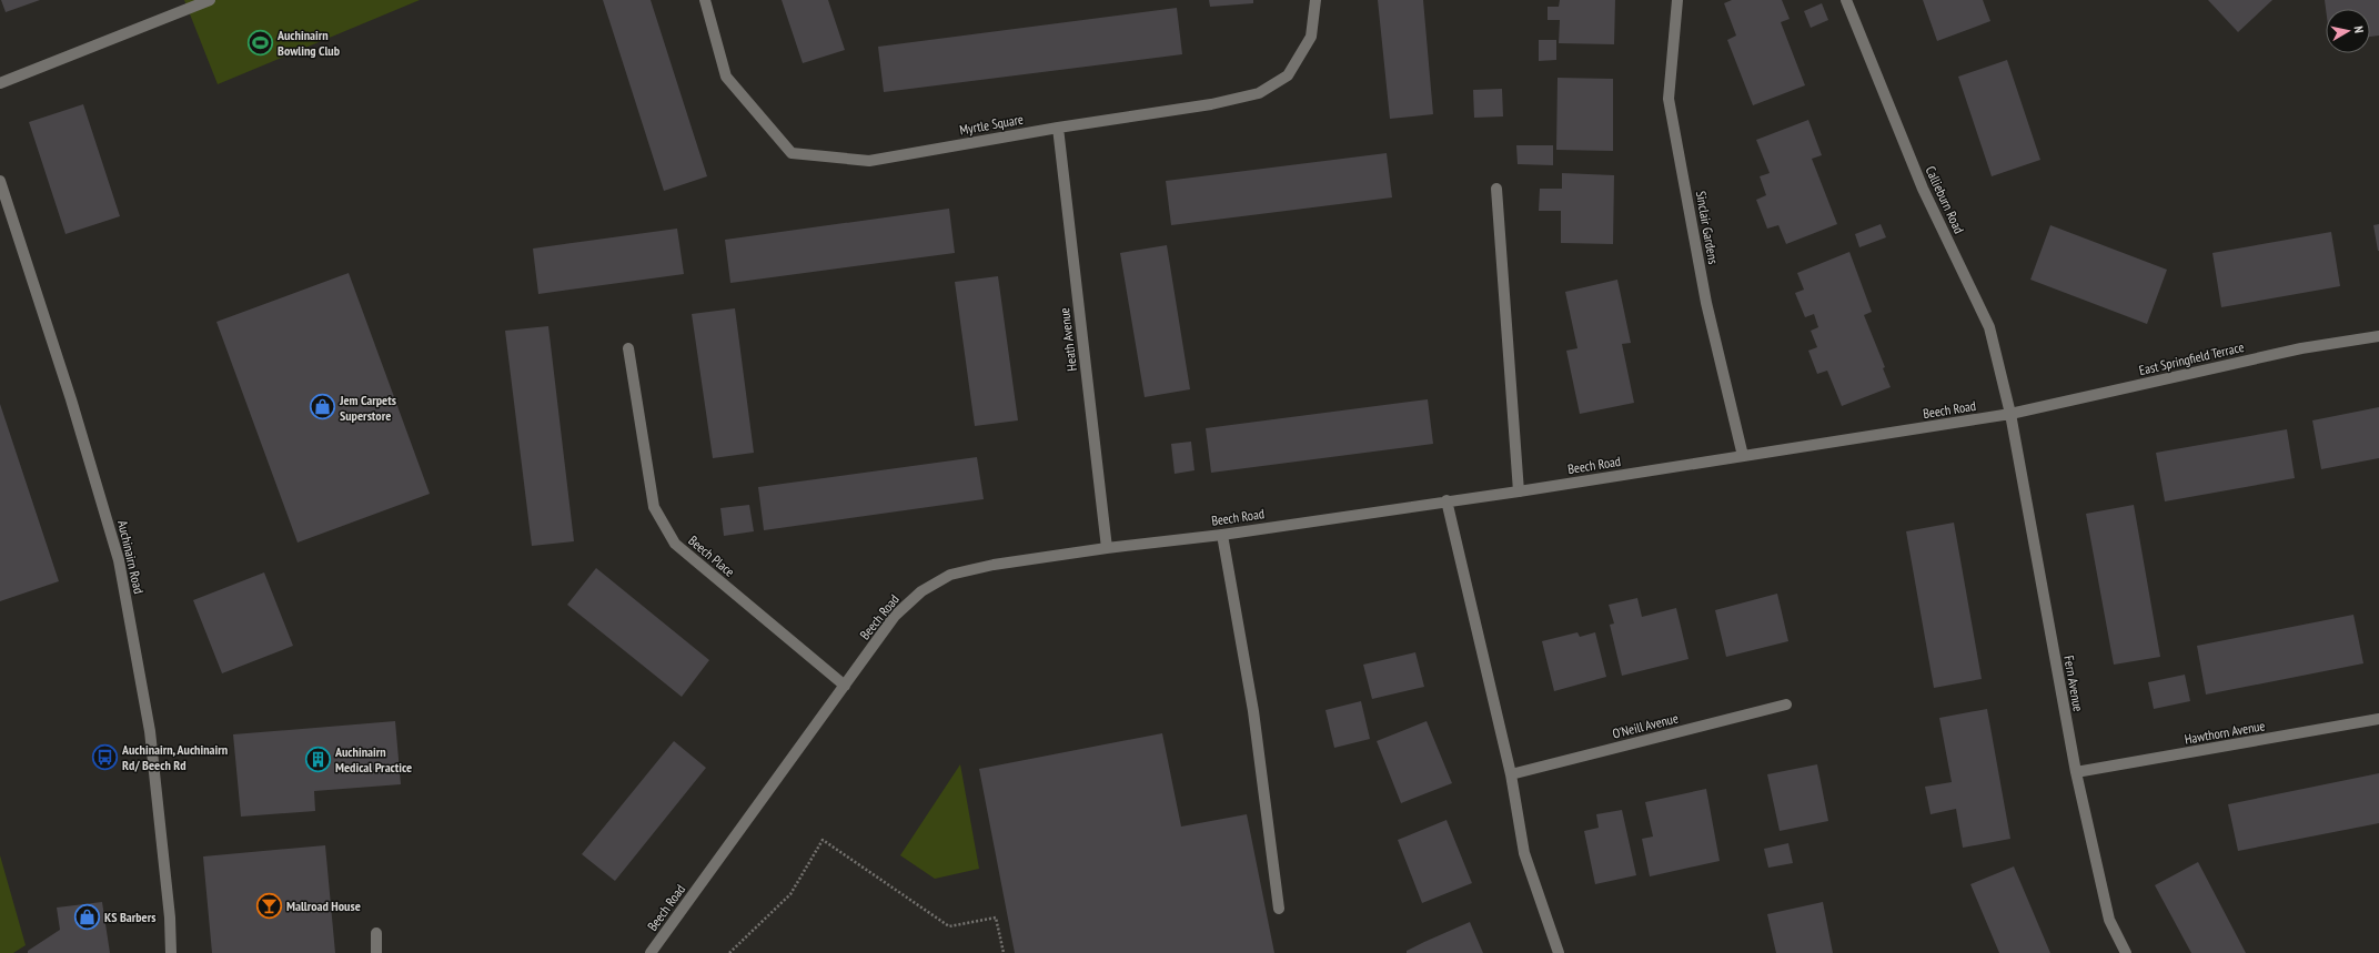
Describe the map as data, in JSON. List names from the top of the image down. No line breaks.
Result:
{"streets":{"street":["Myrtle Square","Callieburn Road","Sinclair Gardens","Heath Avenue","East Springfield Terrace","Beech Road","Beech Place","Auchinairn Road","Fern Avenue","O'Neill Avenue","Hawthorn Avenue"]},"crossings":[["Myrtle Square","Heath Avenue"],["Callieburn Road","East Springfield Terrace"],["Callieburn Road","Beech Road"],["Callieburn Road","Fern Avenue"],["Sinclair Gardens","Beech Road"],["Heath Avenue","Beech Road"],["East Springfield Terrace","Beech Road"],["East Springfield Terrace","Fern Avenue"],["Beech Road","Beech Place"],["Beech Road","Fern Avenue"],["Fern Avenue","Hawthorn Avenue"]],"places":{"sports":["Auchinairn Bowling Club"],"shop":["Jem Carpets Superstore","KS Barbers"],"bus stop":["Auchinairn, Auchinairn Rd/ Beech Rd"],"building":["Auchinairn Medical Practice"],"bar":["Mallroad House"]},"north":"right"}
